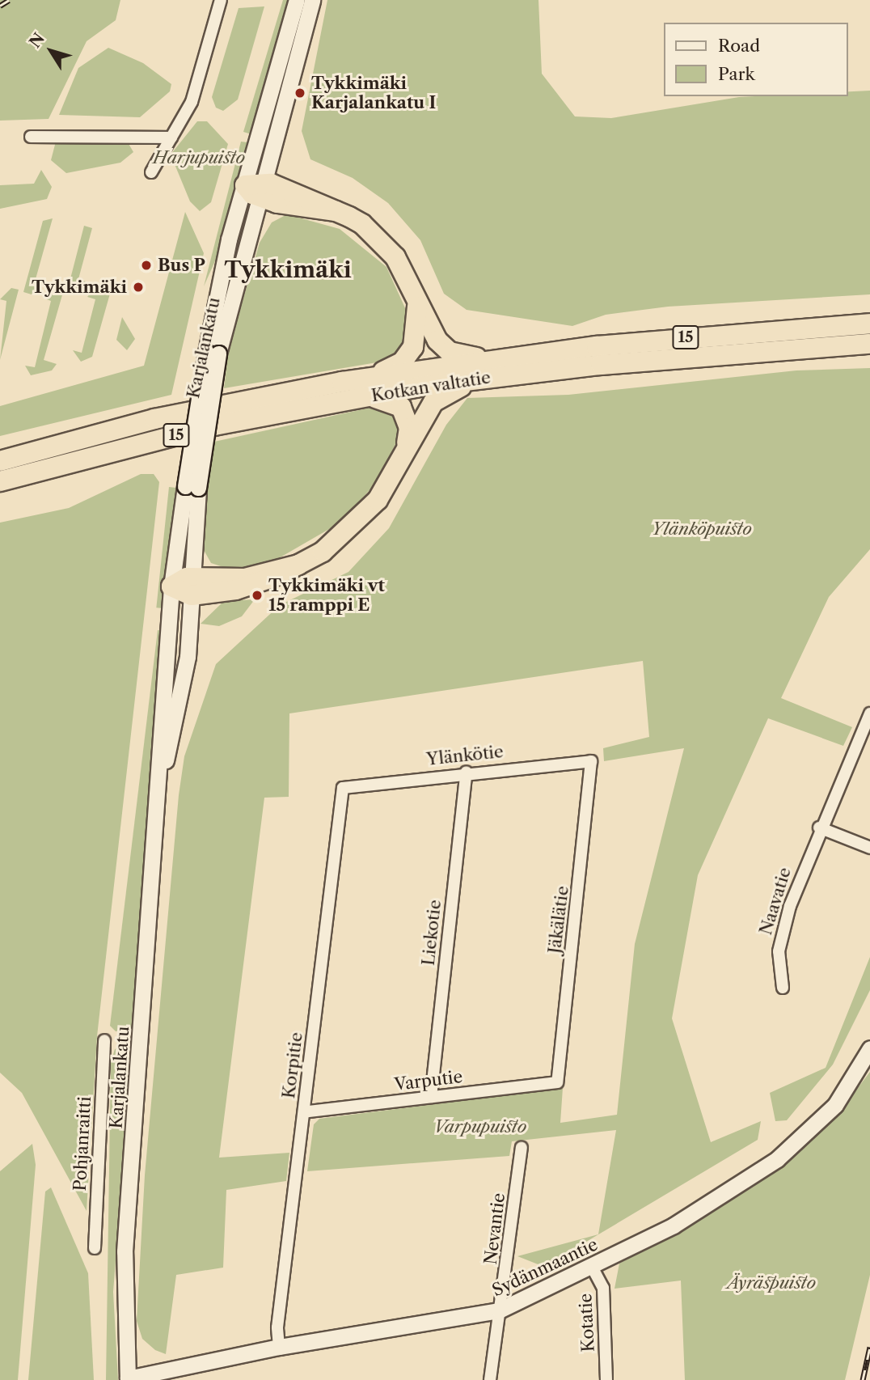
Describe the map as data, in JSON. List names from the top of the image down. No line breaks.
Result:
{"streets":{"highway":["15","Kotkan valtatie"],"main road":["Karjalankatu","Sydänmaantie"],"street":["Ylänkötie","Naavatie","Jäkälätie","Liekotie","Korpitie","Varputie","Pohjanraitti","Nevantie","Kotatie"]},"crossings":[["Karjalankatu","Sydänmaantie"],["Ylänkötie","Jäkälätie"],["Ylänkötie","Liekotie"],["Ylänkötie","Korpitie"],["Jäkälätie","Varputie"],["Liekotie","Varputie"],["Korpitie","Varputie"],["Korpitie","Sydänmaantie"],["Nevantie","Sydänmaantie"],["Sydänmaantie","Kotatie"]],"districts":["Tykkimäki"],"parks":["Harjupuisto","Ylänköpuisto","Varpupuisto","Äyräspuisto"],"places":["Tykkimäki Karjalankatu I","Bus P","Tykkimäki","Tykkimäki vt 15 ramppi E"],"legend":["Road","Park"],"north":"top left"}
